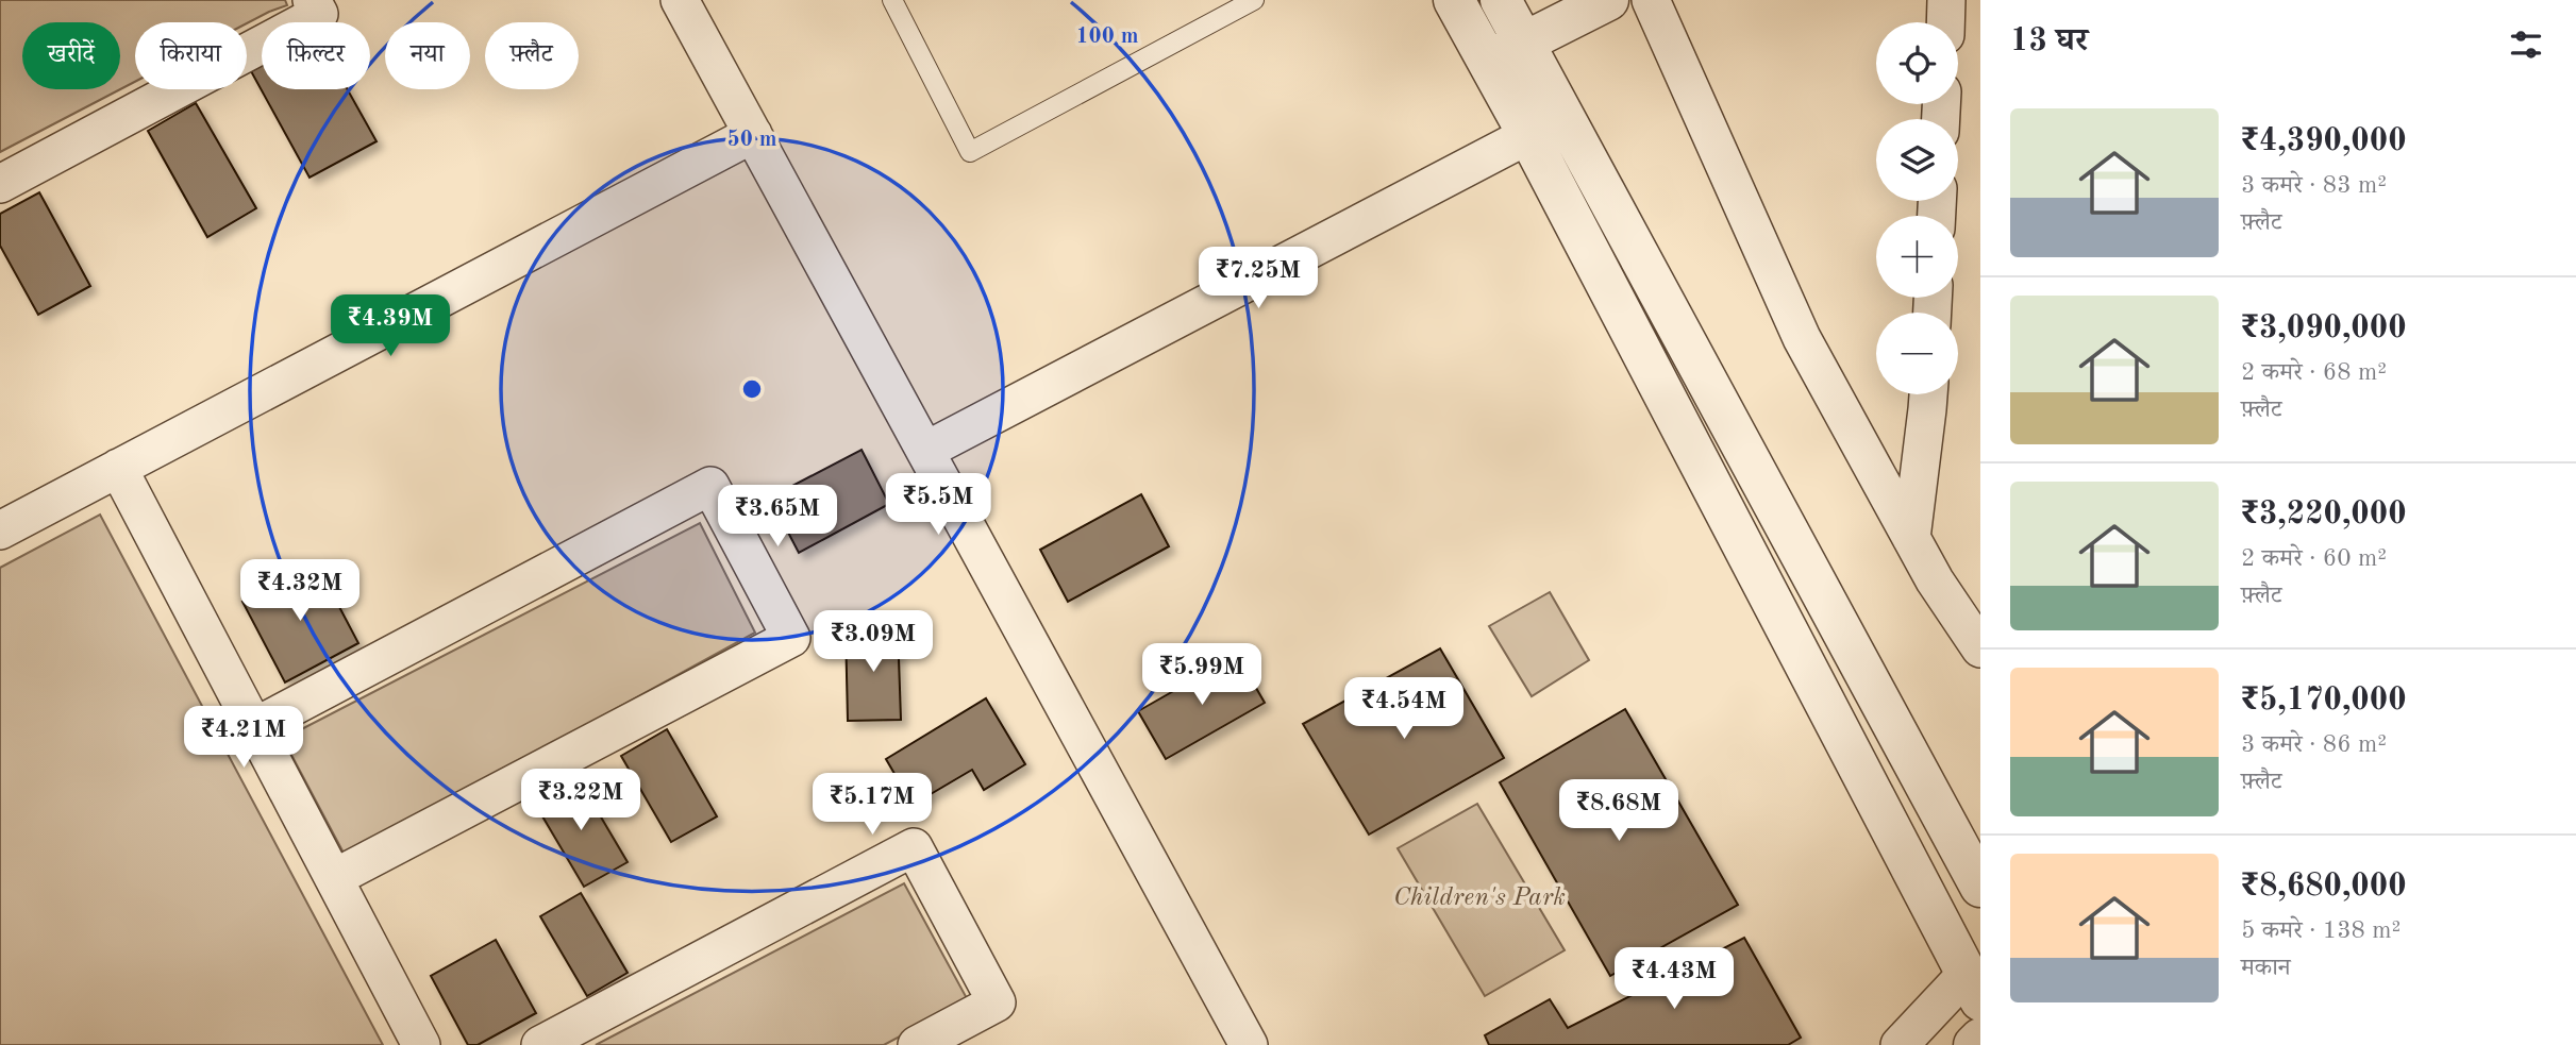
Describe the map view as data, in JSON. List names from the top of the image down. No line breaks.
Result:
{"parks":["Children's Park"],"page":{"heading":"13 घर","map_buttons":["+","−"],"chip":["खरीदें","किराया","फ़िल्टर","नया","फ़्लैट"],"list":[{"name":"₹4,390,000","note":"3 कमरे · 83 m² · फ़्लैट"},{"name":"₹3,090,000","note":"2 कमरे · 68 m² · फ़्लैट"},{"name":"₹3,220,000","note":"2 कमरे · 60 m² · फ़्लैट"},{"name":"₹5,170,000","note":"3 कमरे · 86 m² · फ़्लैट"},{"name":"₹8,680,000","note":"5 कमरे · 138 m² · मकान"}],"price":["₹7.25M","₹4.39M","₹5.5M","₹3.65M","₹4.32M","₹3.09M","₹5.99M","₹4.54M","₹4.21M","₹3.22M","₹5.17M","₹8.68M","₹4.43M"]},"rings":["100 m","50 m"]}
